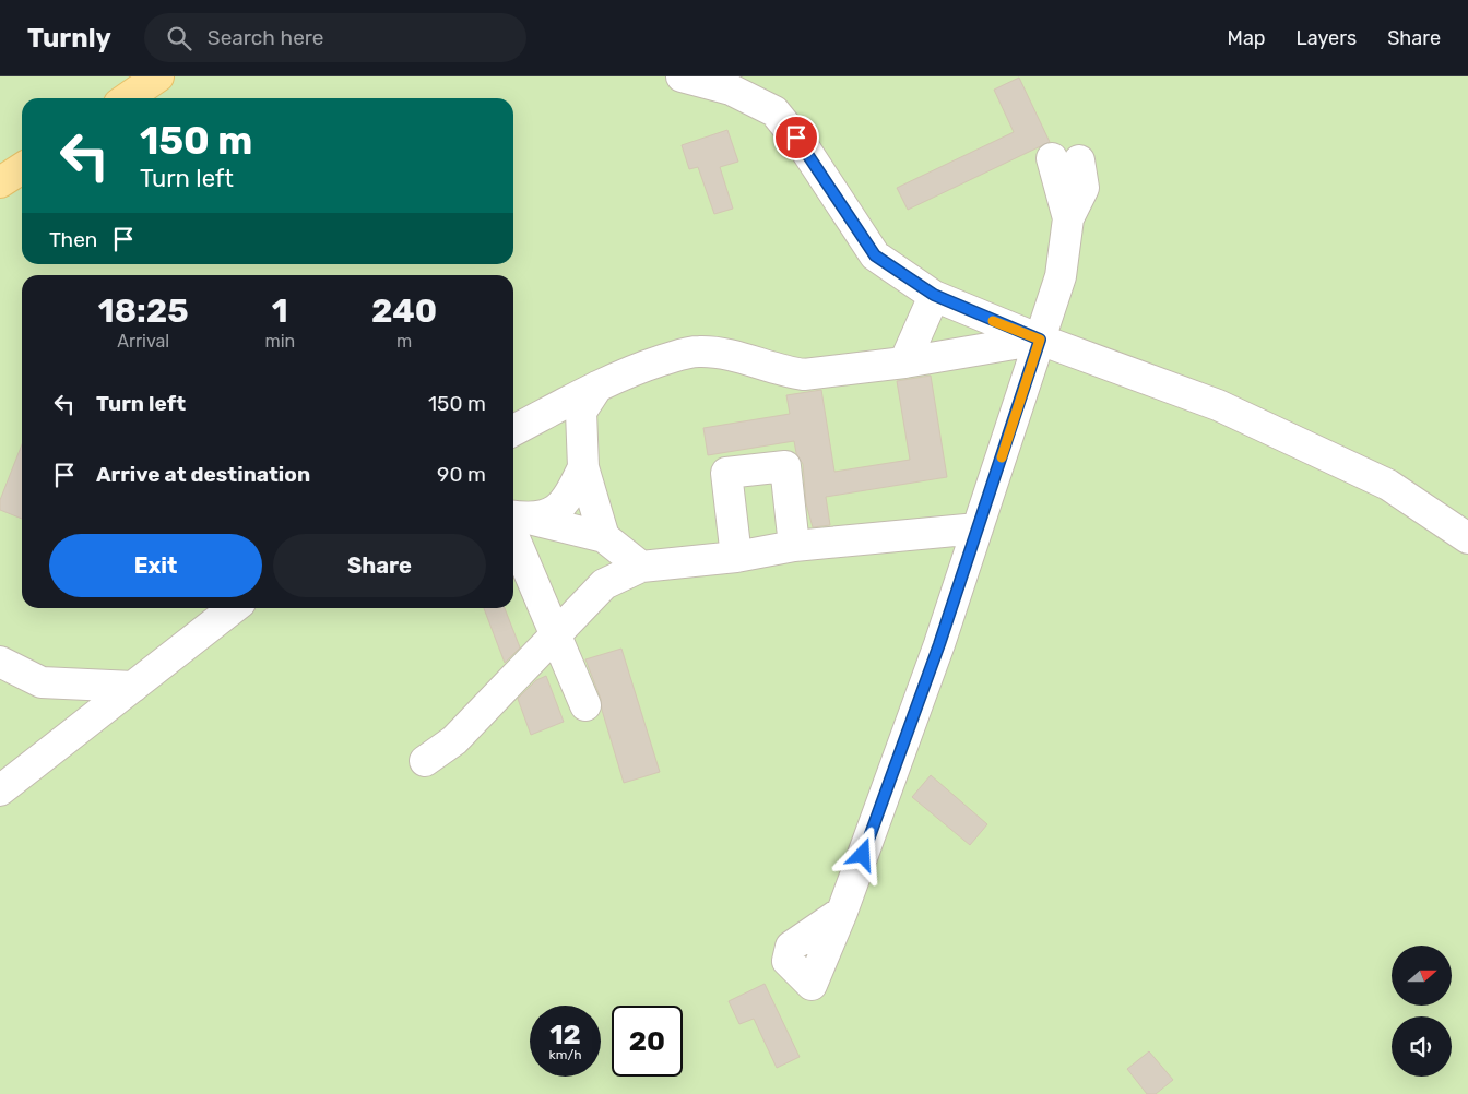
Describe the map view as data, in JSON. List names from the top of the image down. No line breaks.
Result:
{"north":"right","page":{"header":"Turnly","search":"Search here","nav":["Map","Layers","Share"],"turn":["150 m","Turn left"],"then":"Then","eta":["18:25","Arrival","1","min","240","m"],"list":[{"name":"Turn left","value":"150 m"},{"name":"Arrive at destination","value":"90 m"}],"buttons":["Exit","Share"],"speed":"12 km/h","limit":"20"}}
